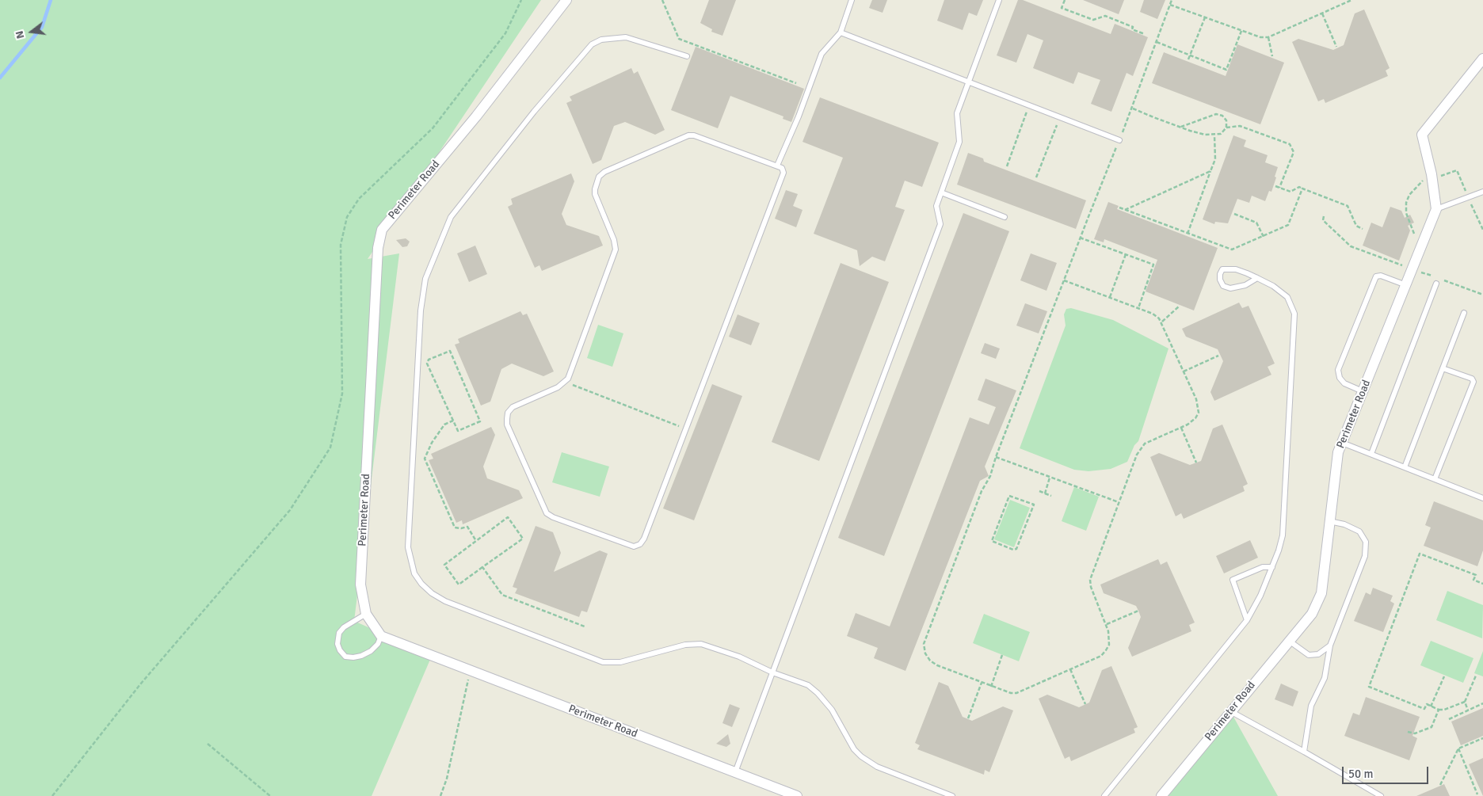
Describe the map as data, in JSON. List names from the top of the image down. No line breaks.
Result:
{"streets":{"street":["Perimeter Road"]},"scale_bar":"50 m","north":"left"}
